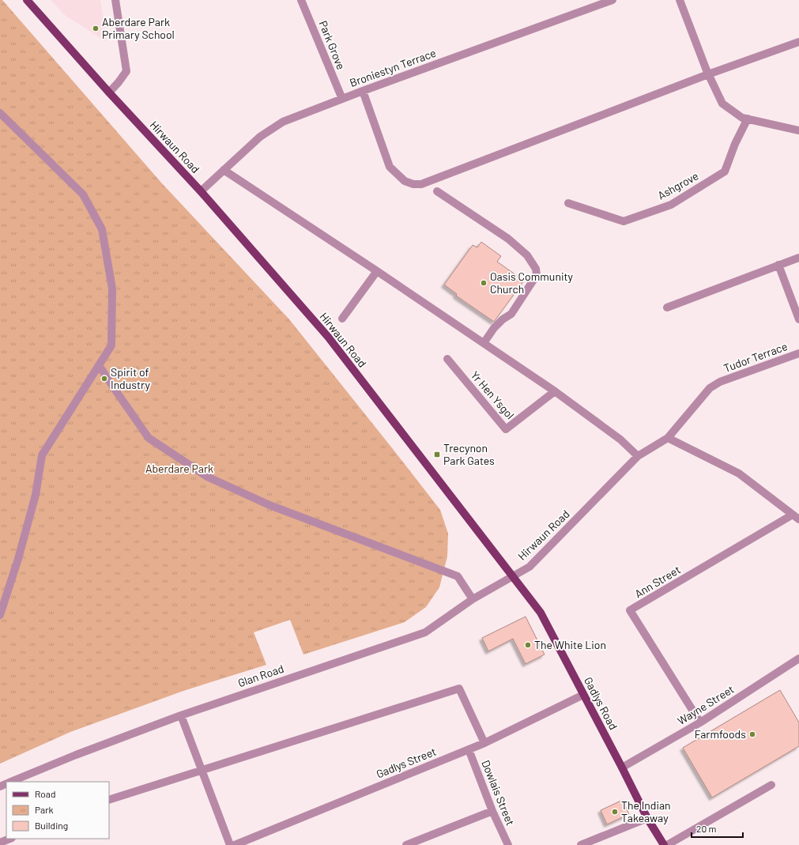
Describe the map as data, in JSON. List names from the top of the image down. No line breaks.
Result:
{"streets":{"main road":["Hirwaun Road","Gadlys Road"],"street":["Park Grove","Broniestyn Terrace","Ashgrove","Tudor Terrace","Yr Hen Ysgol","Ann Street","Glan Road","Wayne Street","Gadlys Street","Dowlais Street"]},"crossings":[["Park Grove","Broniestyn Terrace"],["Broniestyn Terrace","Hirwaun Road"],["Hirwaun Road","Tudor Terrace"],["Hirwaun Road","Glan Road"],["Hirwaun Road","Gadlys Road"],["Ann Street","Wayne Street"],["Glan Road","Gadlys Road"],["Gadlys Road","Wayne Street"],["Gadlys Road","Gadlys Street"],["Gadlys Street","Dowlais Street"]],"parks":["Aberdare Park"],"places":{"other":["Aberdare Park Primary School","Oasis Community Church","Spirit of Industry","The White Lion","Farmfoods","The Indian Takeaway"],"transit":["Trecynon Park Gates"]},"legend":["Road","Park","Building"],"scale_bar":"20 m"}
